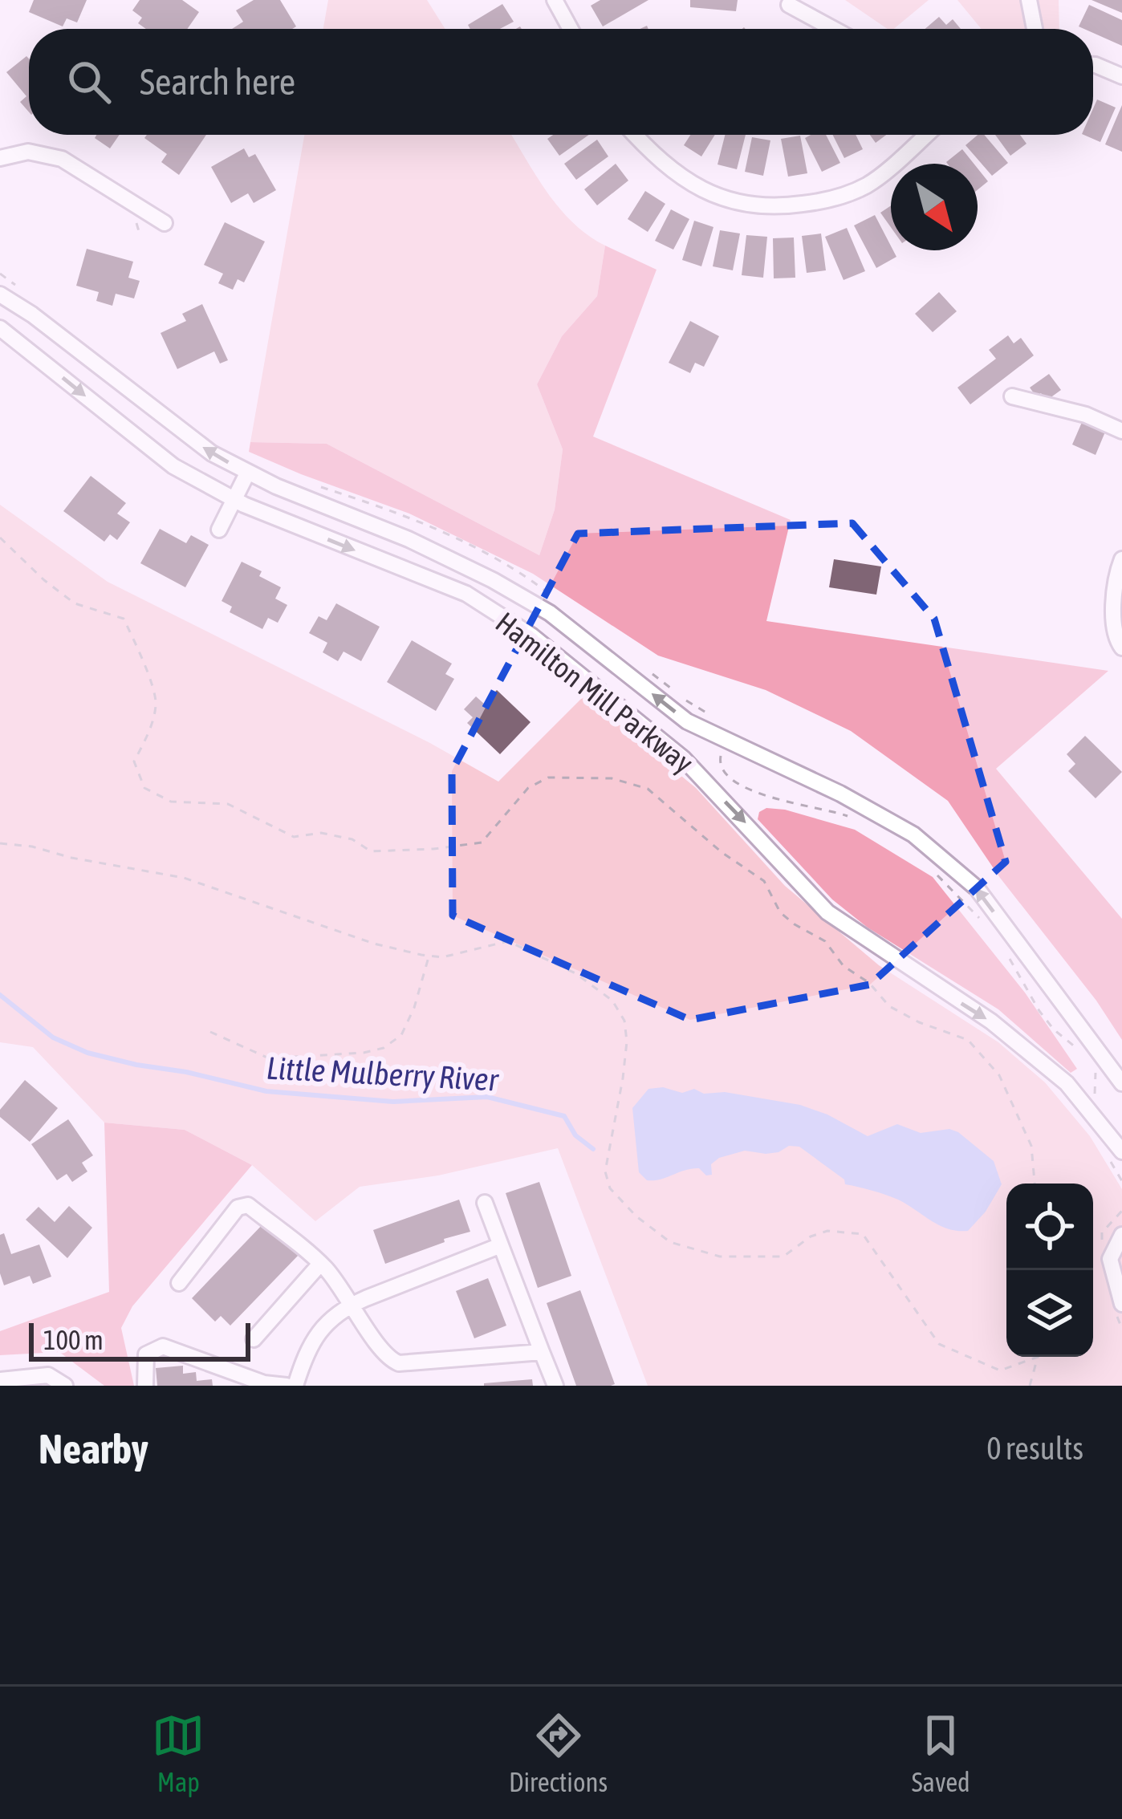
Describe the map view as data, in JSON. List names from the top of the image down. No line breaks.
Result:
{"streets":{"street":["Hamilton Mill Parkway"]},"water":["Little Mulberry River"],"scale_bar":"100 m","north":"bottom right","page":{"search":"Search here","scale":"100 m","heading":["Nearby","0 results"],"nav":["Map","Directions","Saved"]}}
